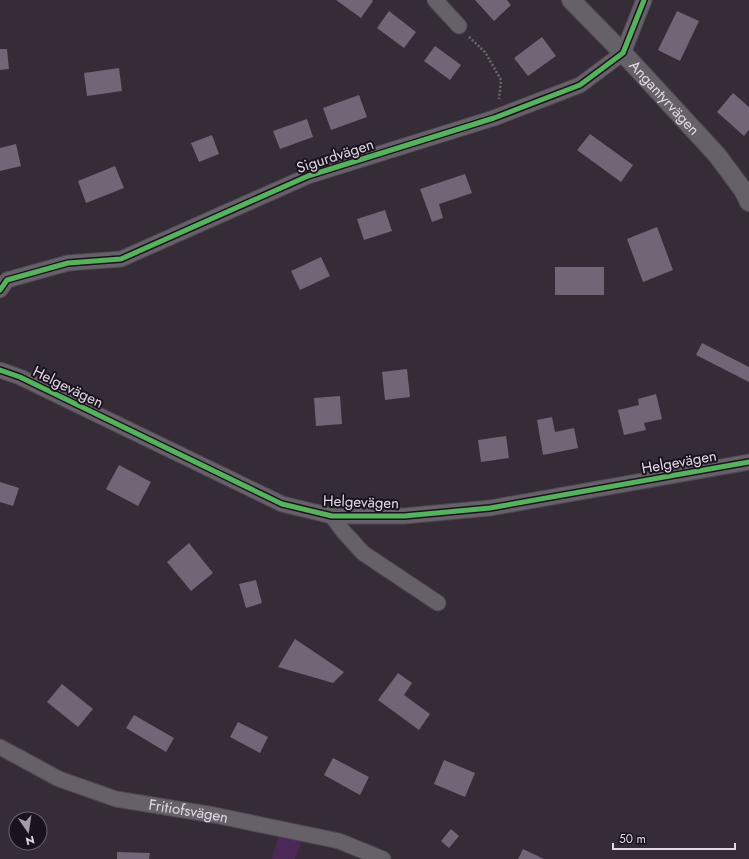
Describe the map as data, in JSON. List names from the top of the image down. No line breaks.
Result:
{"streets":{"street":["Angantyrvägen","Sigurdvägen","Helgevägen","Fritiofsvägen"]},"crossings":[["Angantyrvägen","Sigurdvägen"]],"scale_bar":"50 m","north":"bottom"}
